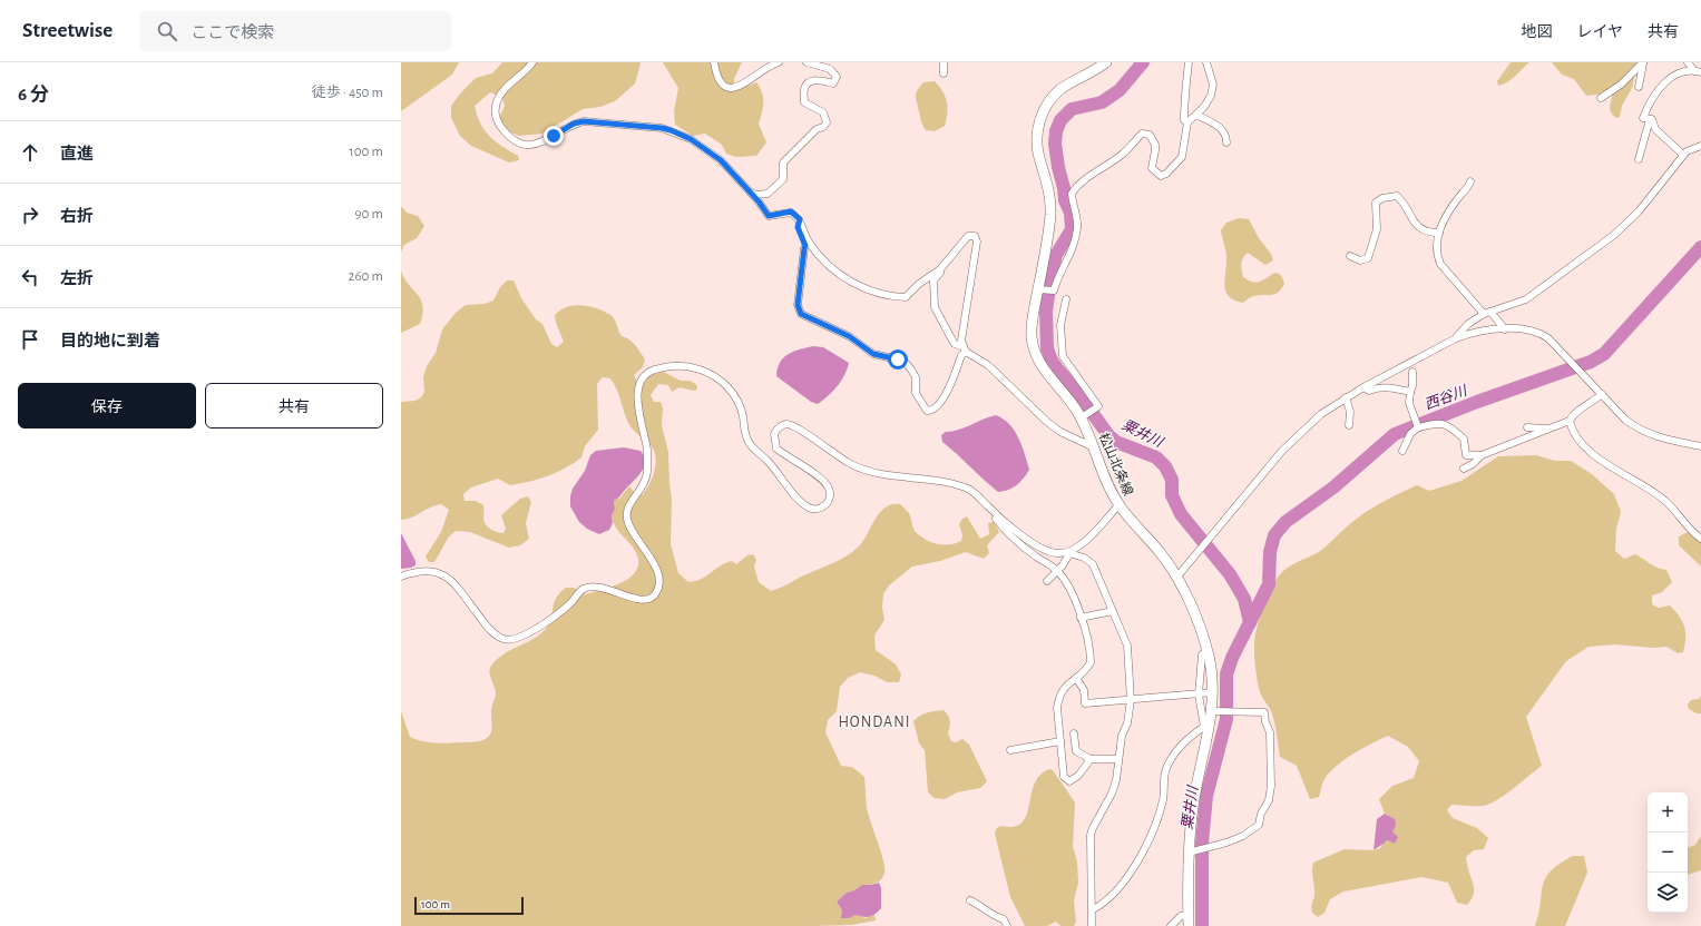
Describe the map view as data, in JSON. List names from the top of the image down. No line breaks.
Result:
{"streets":{"main road":["松山北条線"]},"districts":["HONDANI"],"water":["西谷川","粟井川"],"scale_bar":"100 m","page":{"header":"Streetwise","search":"ここで検索","nav":["地図","レイヤ","共有"],"heading":["6 分","徒歩 · 450 m"],"list":[["直進","100 m"],["右折","90 m"],["左折","260 m"],"目的地に到着"],"buttons":["保存","共有"],"map_buttons":["+","−"],"scale":"100 m"}}
